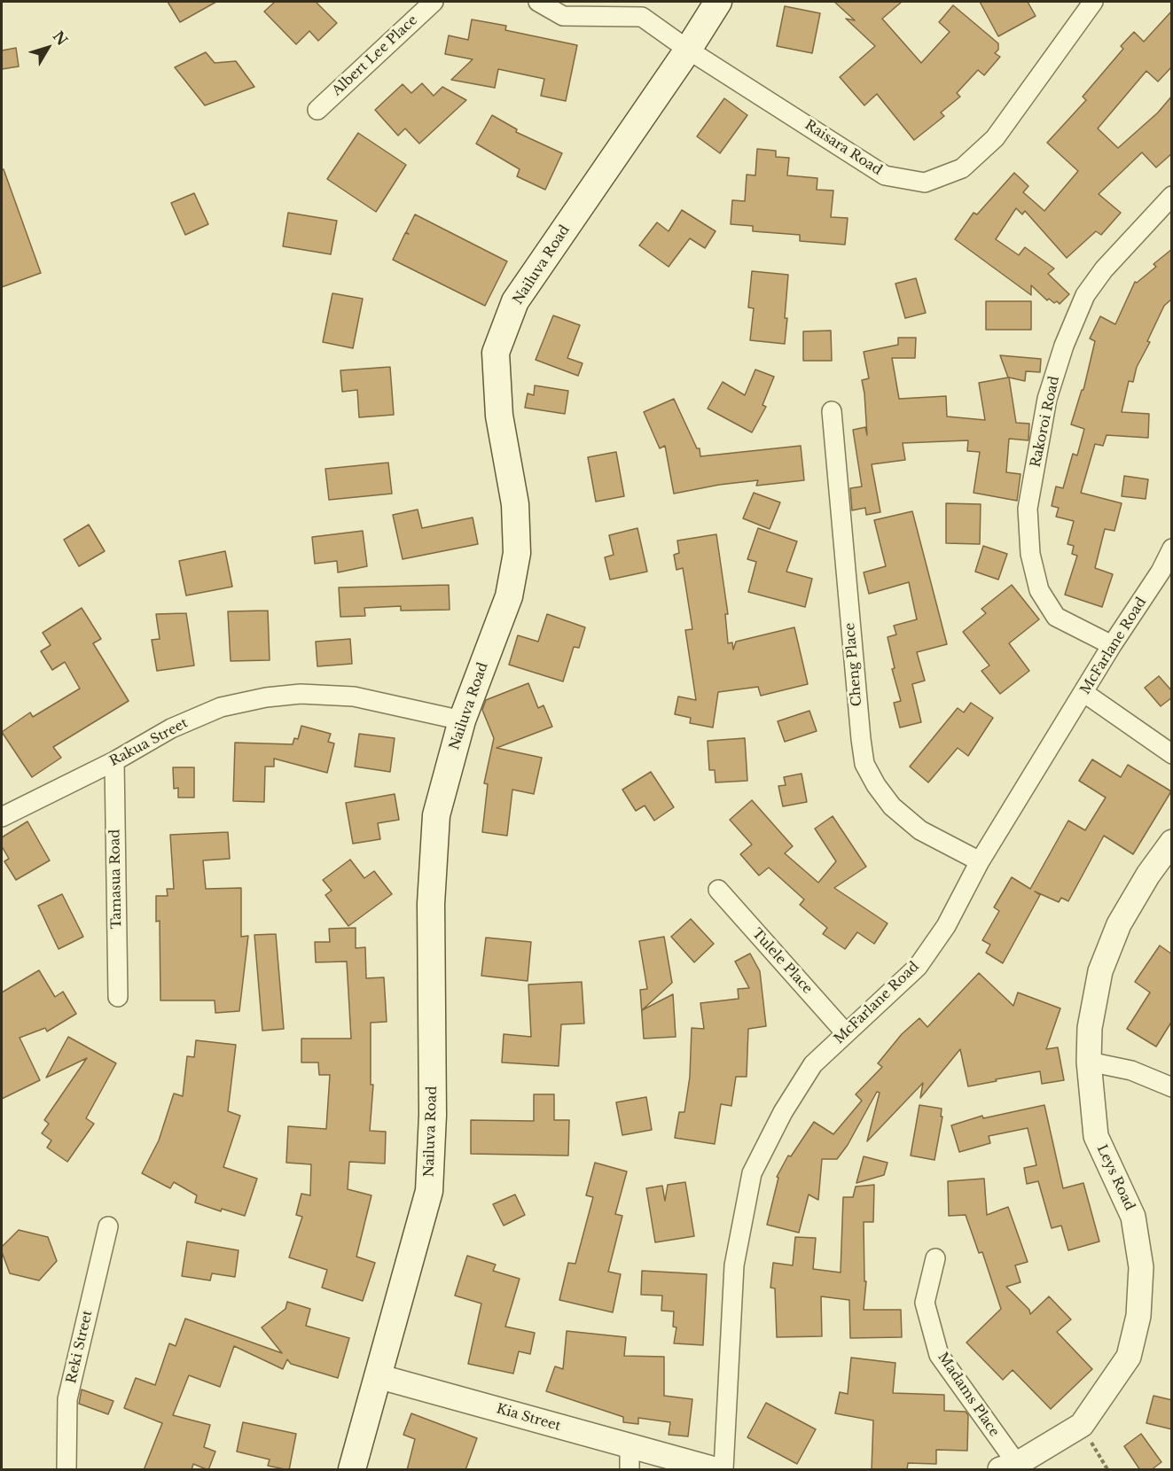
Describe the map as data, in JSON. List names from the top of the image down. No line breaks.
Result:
{"streets":{"main road":["Nailuva Road"],"street":["Albert Lee Place","Raisara Road","Rakoroi Road","McFarlane Road","Cheng Place","Rakua Street","Tamasua Road","Tulele Place","Leys Road","Reki Street","Madams Place","Kia Street"]},"crossings":[["Raisara Road","Nailuva Road"],["Nailuva Road","Rakua Street"],["Nailuva Road","Kia Street"],["Rakoroi Road","McFarlane Road"],["McFarlane Road","Cheng Place"],["McFarlane Road","Tulele Place"],["Rakua Street","Tamasua Road"],["Leys Road","Madams Place"]],"north":"top right"}
